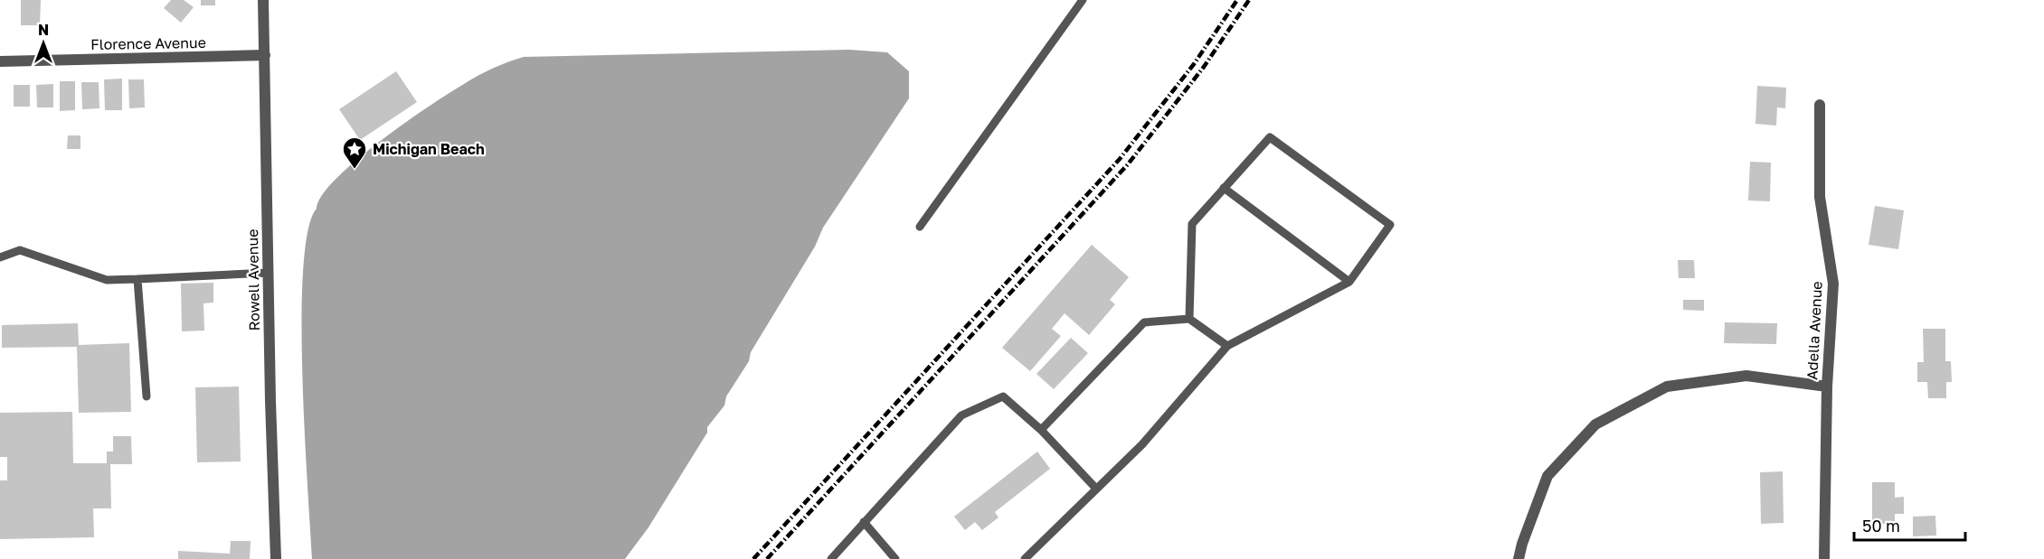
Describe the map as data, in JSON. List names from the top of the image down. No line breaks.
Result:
{"streets":{"street":["Florence Avenue","Rowell Avenue","Adella Avenue"]},"crossings":[["Florence Avenue","Rowell Avenue"]],"places":{"place":["Michigan Beach"]},"scale_bar":"50 m","north":"top"}
